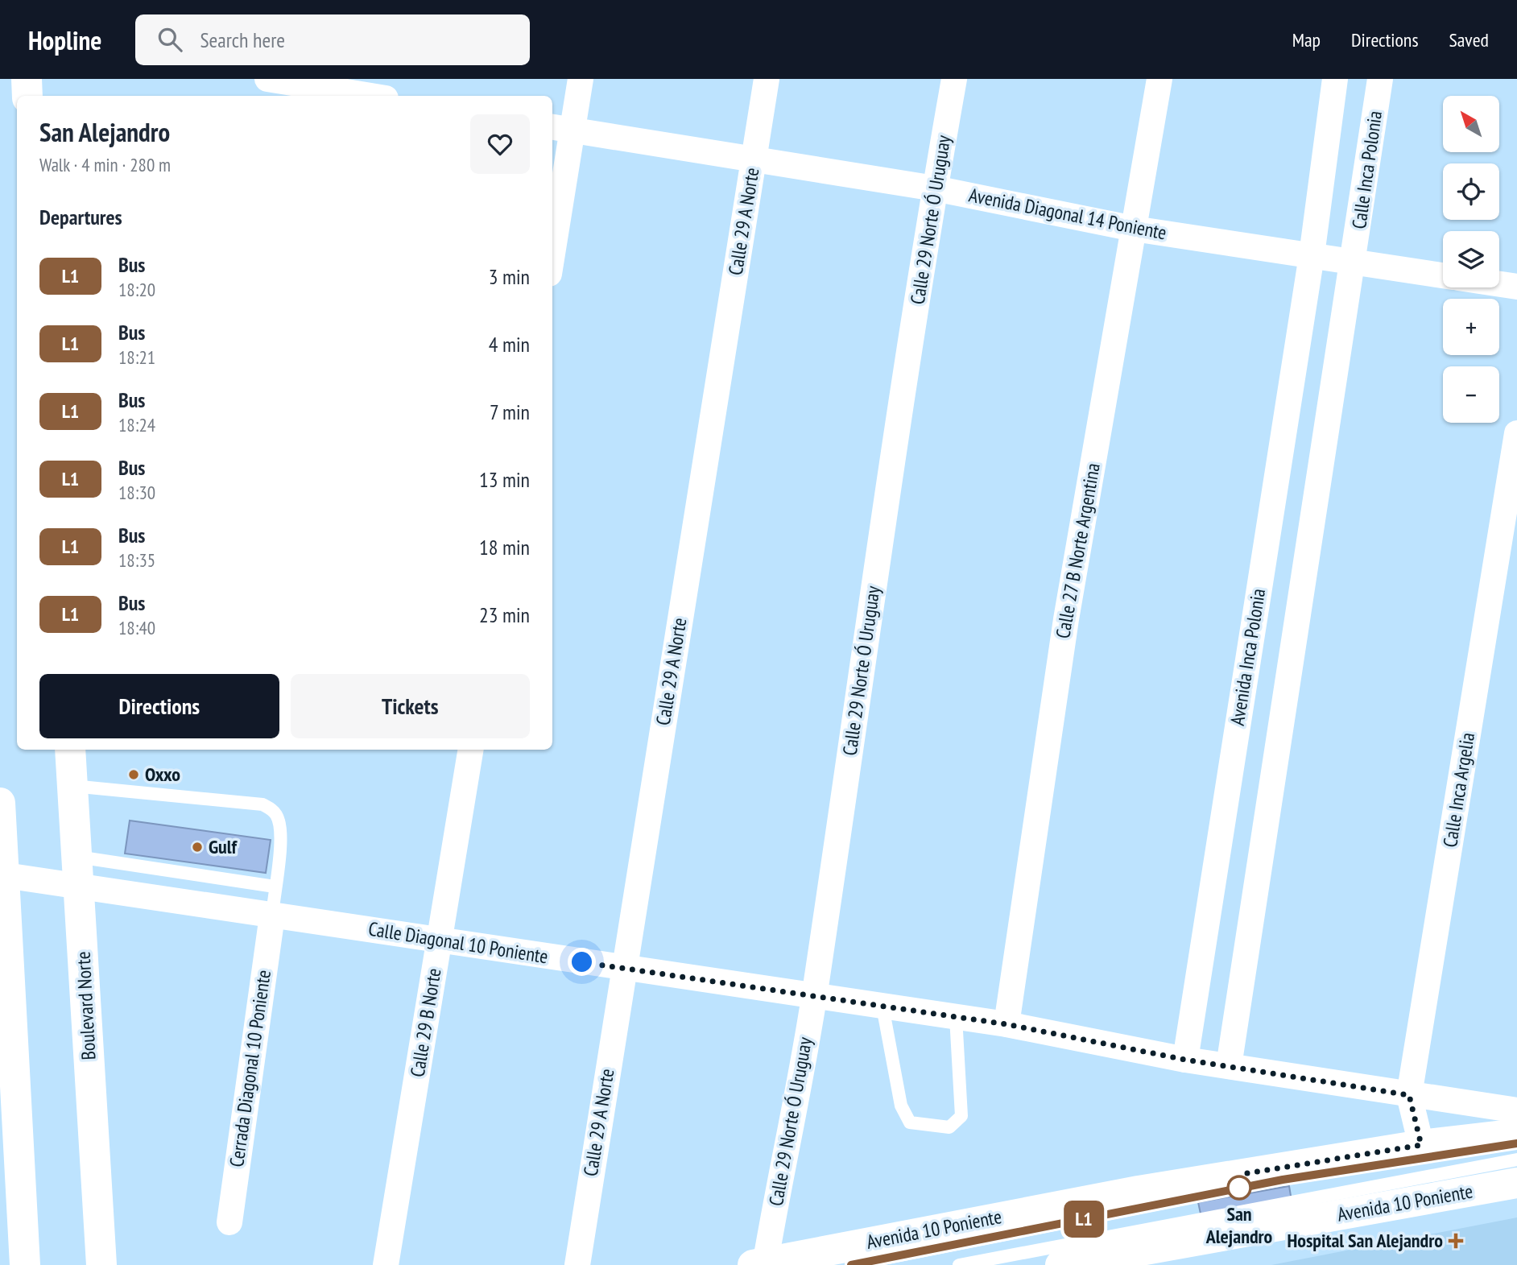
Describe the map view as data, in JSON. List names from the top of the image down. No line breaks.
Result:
{"streets":{"street":["Calle Inca Polonia","Avenida Diagonal 14 Poniente","Calle 29 Norte Ó Uruguay","Calle 29 A Norte","Calle 27 B Norte Argentina","Avenida Inca Polonia","Calle Inca Argelia","Calle Diagonal 10 Poniente","Boulevard Norte","Calle 29 B Norte","Cerrada Diagonal 10 Poniente","Avenida 10 Poniente"]},"crossings":[["Calle Inca Polonia","Avenida Diagonal 14 Poniente"],["Avenida Diagonal 14 Poniente","Calle 29 Norte Ó Uruguay"],["Avenida Diagonal 14 Poniente","Calle 29 A Norte"],["Avenida Diagonal 14 Poniente","Calle 27 B Norte Argentina"],["Avenida Diagonal 14 Poniente","Avenida Inca Polonia"],["Calle 29 Norte Ó Uruguay","Calle Diagonal 10 Poniente"],["Calle 29 Norte Ó Uruguay","Avenida 10 Poniente"],["Calle 29 A Norte","Calle Diagonal 10 Poniente"],["Calle 27 B Norte Argentina","Calle Diagonal 10 Poniente"],["Avenida Inca Polonia","Calle Diagonal 10 Poniente"],["Calle Inca Argelia","Calle Diagonal 10 Poniente"],["Calle Inca Argelia","Avenida 10 Poniente"],["Calle Diagonal 10 Poniente","Boulevard Norte"],["Calle Diagonal 10 Poniente","Calle 29 B Norte"],["Calle Diagonal 10 Poniente","Cerrada Diagonal 10 Poniente"]],"places":{"other":["Oxxo","Gulf","San Alejandro"],"health":["Hospital San Alejandro"]},"lines":["bus line L1"],"north":"top left","page":{"header":"Hopline","search":"Search here","nav":["Map","Directions","Saved"],"on_map":"L1","map_buttons":["+","−"],"heading":[["San Alejandro","Walk · 4 min · 280 m"],"Departures"],"list":[{"mark":"L1","name":"Bus","note":"18:20","value":"3 min"},{"mark":"L1","name":"Bus","note":"18:21","value":"4 min"},{"mark":"L1","name":"Bus","note":"18:24","value":"7 min"},{"mark":"L1","name":"Bus","note":"18:30","value":"13 min"},{"mark":"L1","name":"Bus","note":"18:35","value":"18 min"},{"mark":"L1","name":"Bus","note":"18:40","value":"23 min"}],"buttons":["Directions","Tickets"]}}
